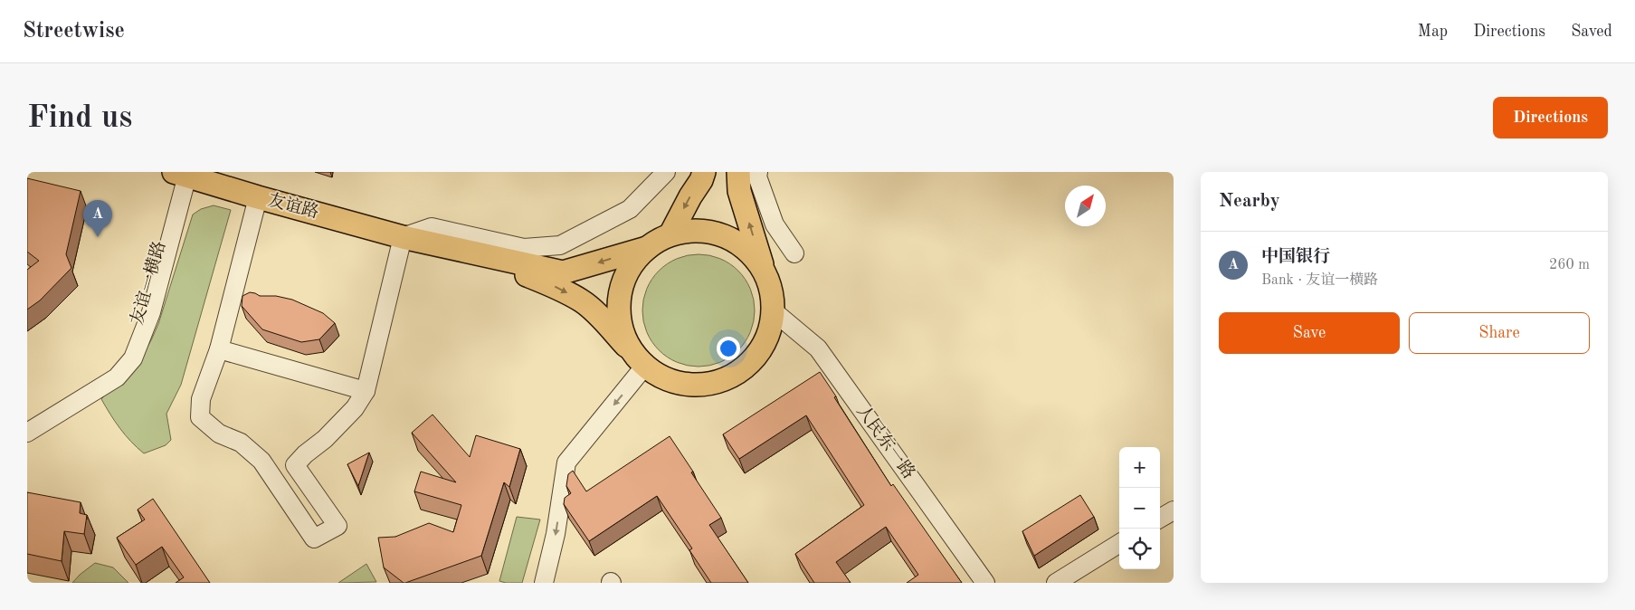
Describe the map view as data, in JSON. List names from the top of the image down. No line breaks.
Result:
{"streets":{"main road":["友谊路"],"street":["友谊一横路","人民东一路"]},"crossings":[["友谊路","友谊一横路"],["友谊路","人民东一路"]],"north":"top right","page":{"header":"Streetwise","nav":["Map","Directions","Saved"],"buttons":["Directions",["Save","Share"]],"title":"Find us","heading":"Nearby","pins":"A","list":[{"mark":"A","name":"中国银行","note":"Bank · 友谊一横路","value":"260 m"}],"map_buttons":["+","−"]}}
